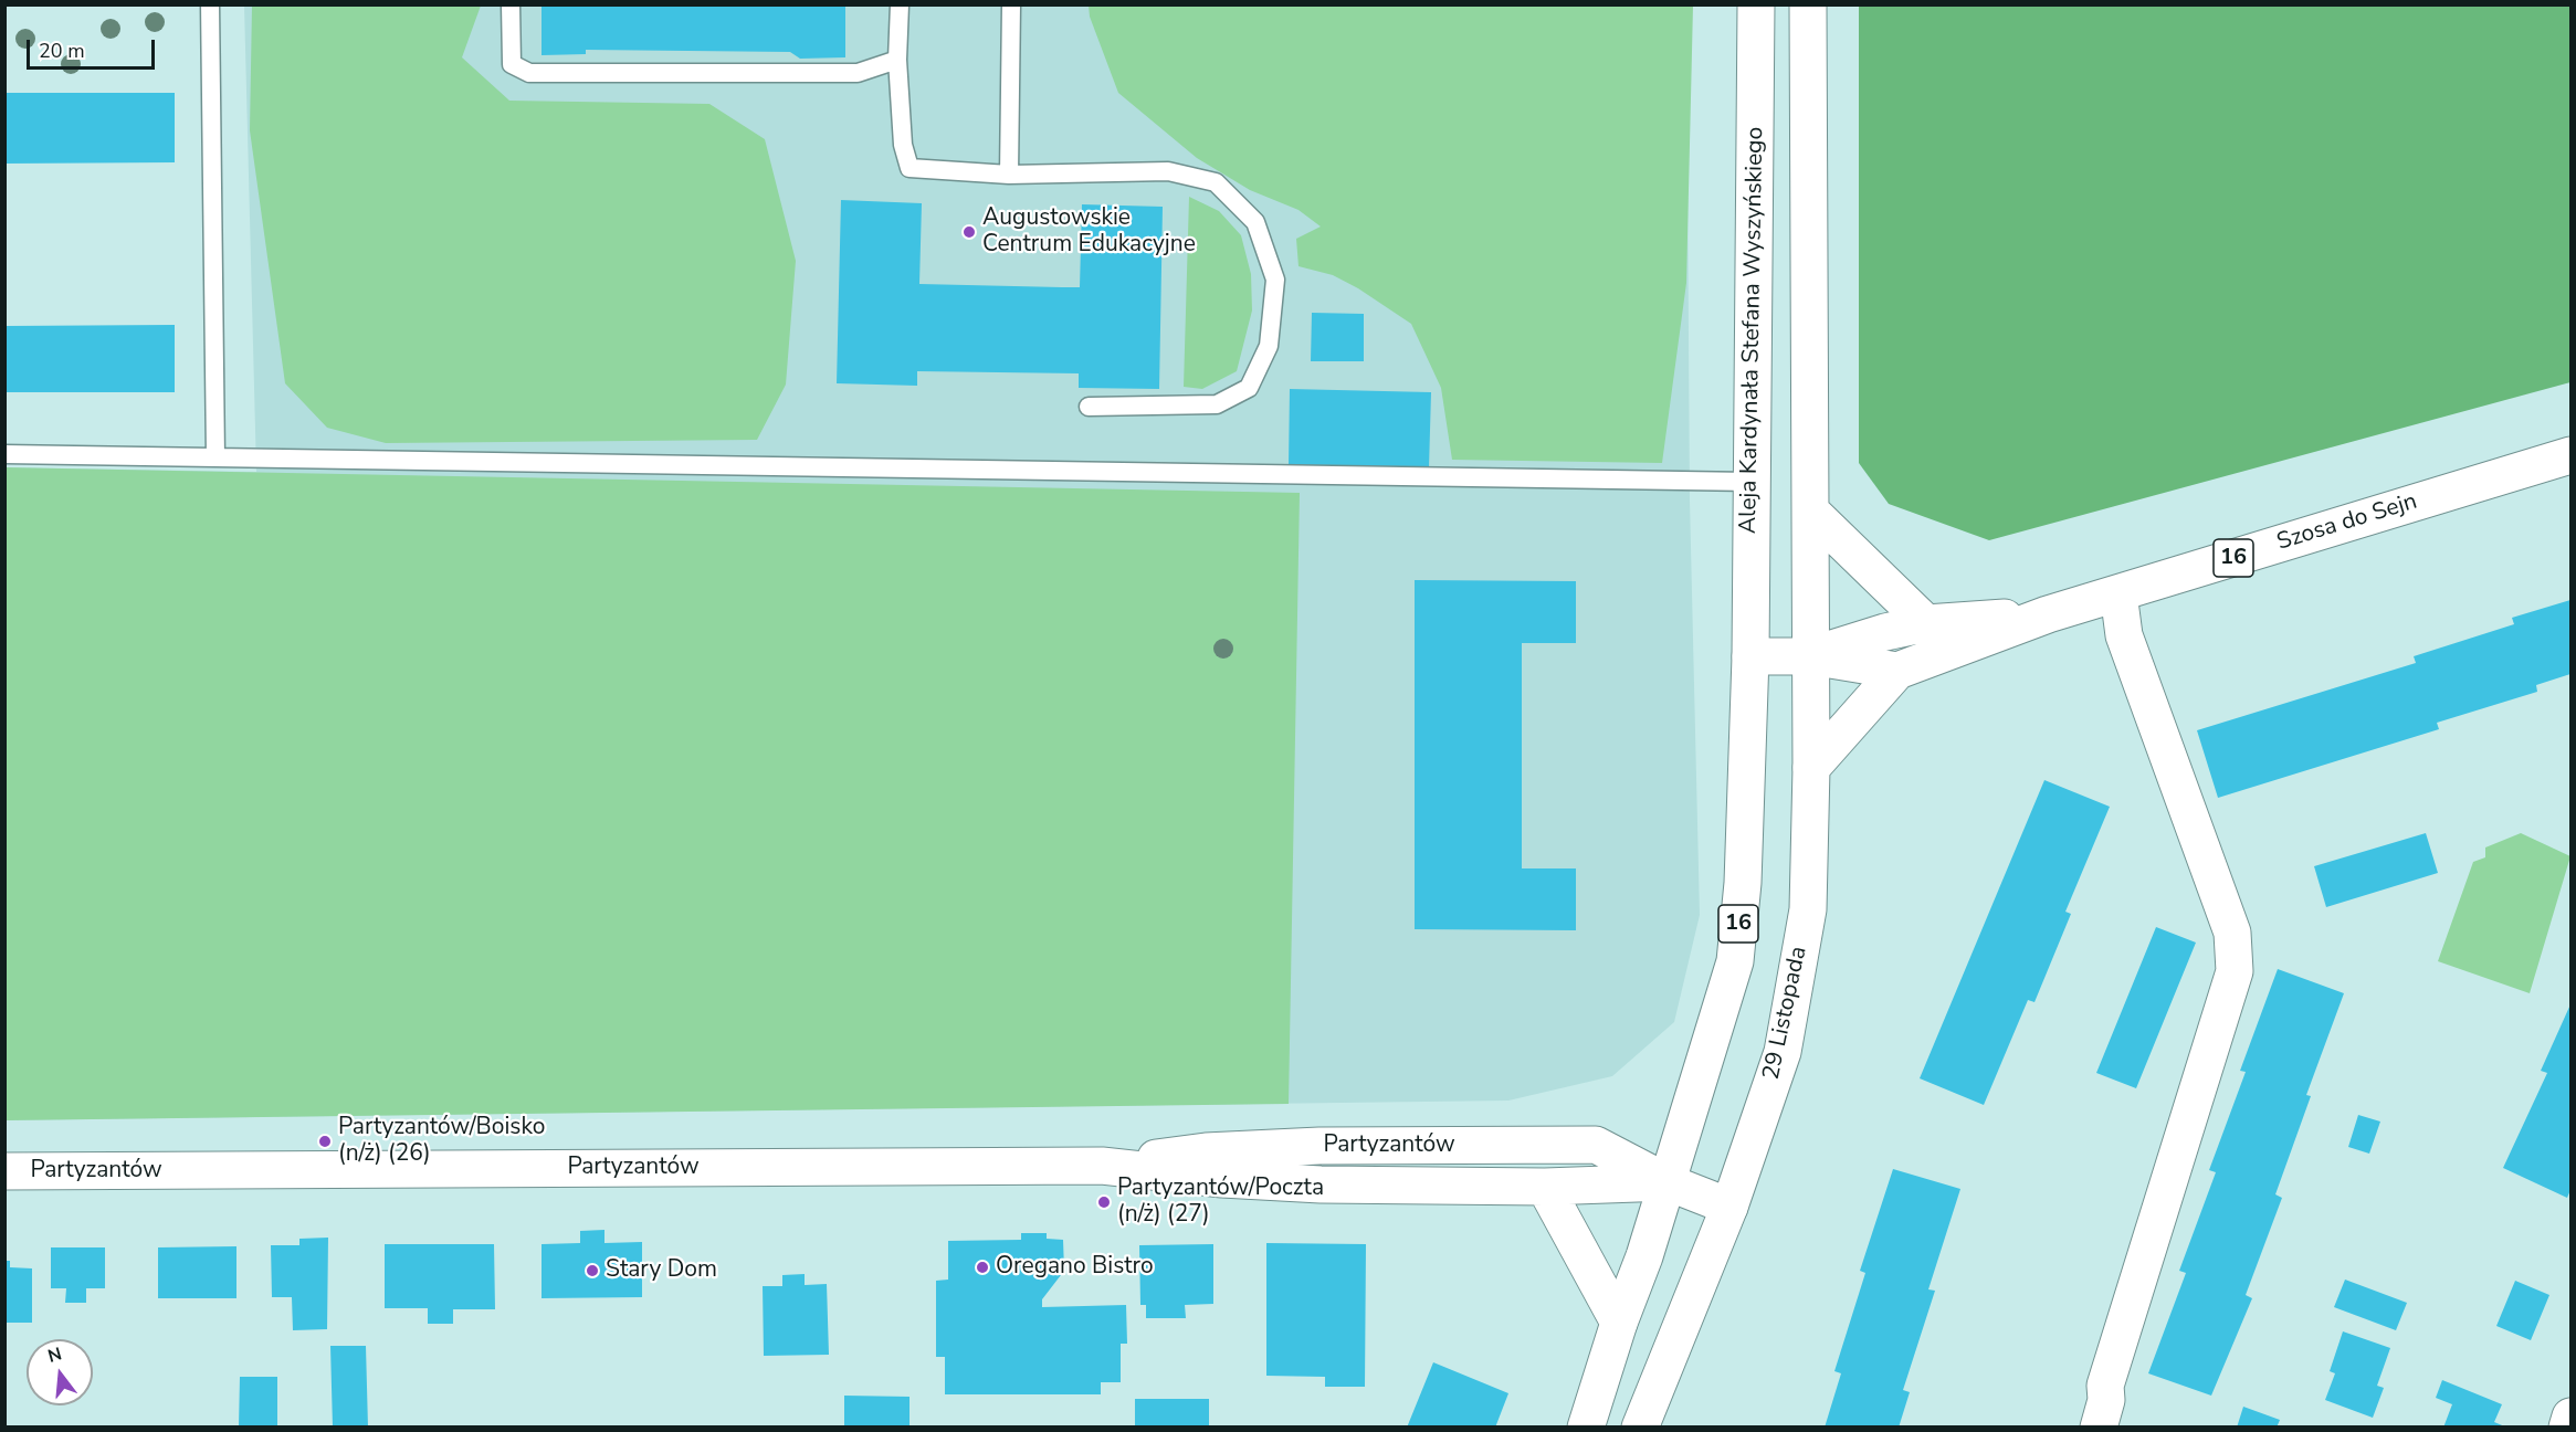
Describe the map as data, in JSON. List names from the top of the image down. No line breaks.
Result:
{"streets":{"main road":["Aleja Kardynała Stefana Wyszyńskiego","Szosa do Sejn","16","29 Listopada","Partyzantów"]},"crossings":[["Aleja Kardynała Stefana Wyszyńskiego","Szosa do Sejn"],["Aleja Kardynała Stefana Wyszyńskiego","16"],["Szosa do Sejn","16"],["Szosa do Sejn","29 Listopada"],["16","Partyzantów"],["29 Listopada","Partyzantów"]],"places":["Augustowskie Centrum Edukacyjne","Partyzantów/Boisko (n/ż) (26)","Partyzantów/Poczta (n/ż) (27)","Oregano Bistro","Stary Dom"],"scale_bar":"20 m","north":"top"}
